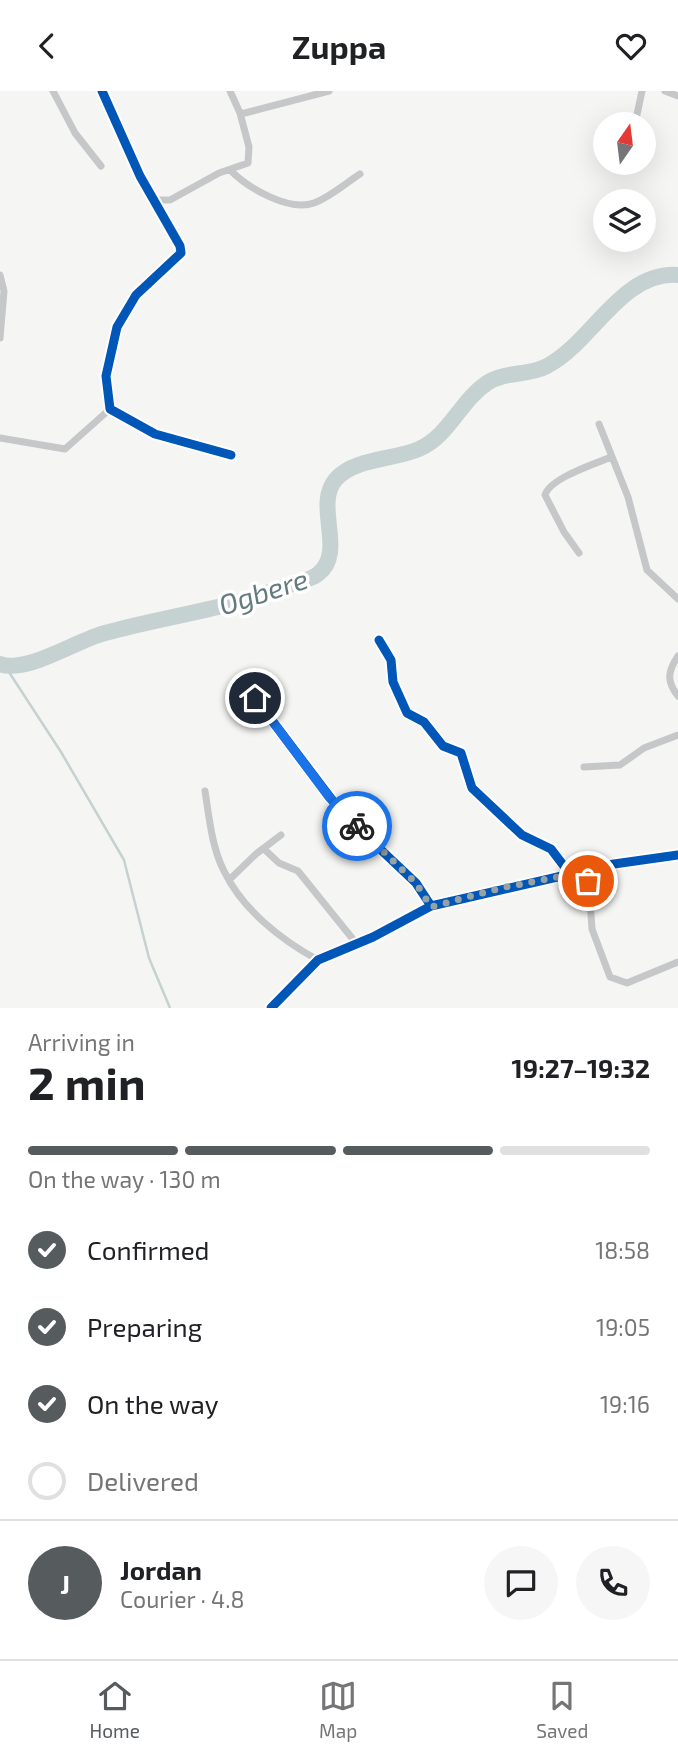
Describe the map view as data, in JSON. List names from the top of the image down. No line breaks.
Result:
{"water":["Ogbere"],"north":"top","page":{"header":"Zuppa","heading":["2 min","Arriving in","19:27–19:32"],"panel":["Jordan","Courier · 4.8"],"bar":"On the way · 130 m","list":[["Confirmed","18:58"],["Preparing","19:05"],["On the way","19:16"],"Delivered"],"round":"J","tabs":["Home","Map","Saved"]}}
